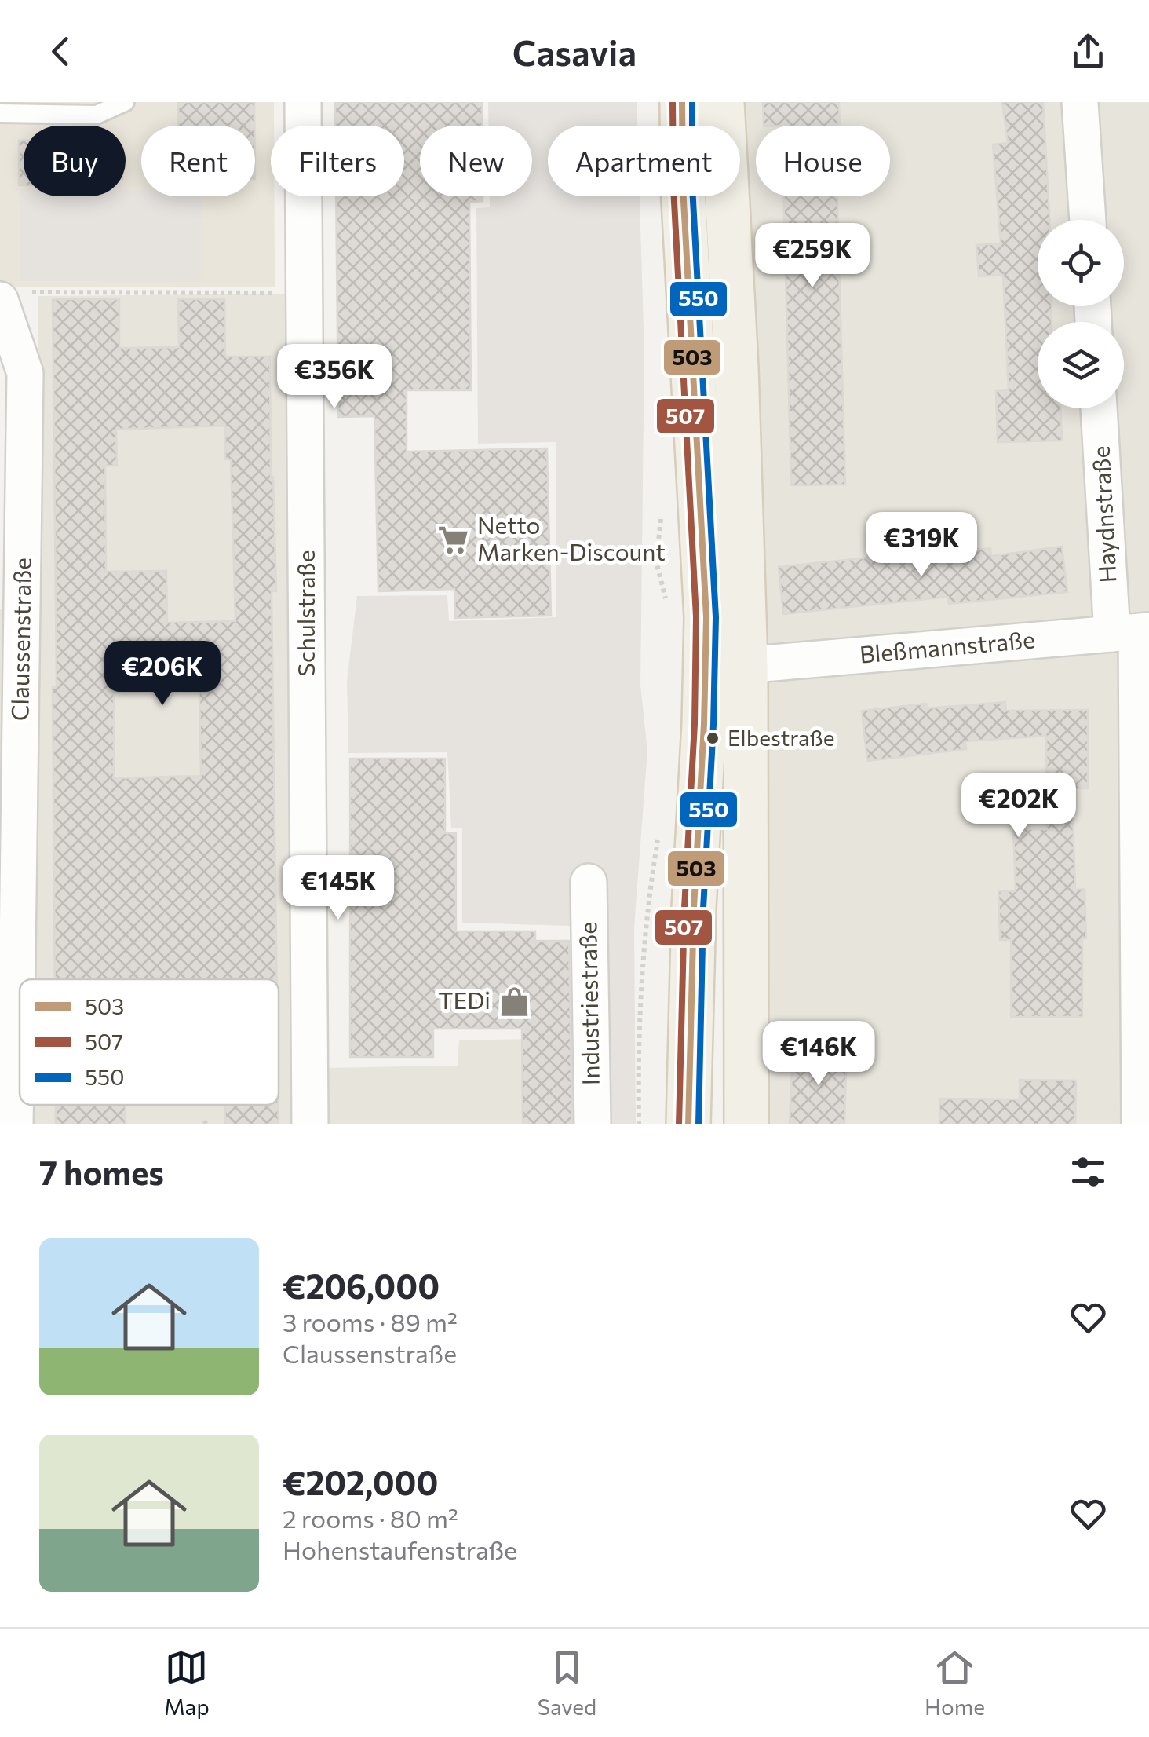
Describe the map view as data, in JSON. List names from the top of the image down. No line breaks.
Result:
{"streets":{"street":["Haydnstraße","Schulstraße","Claussenstraße","Bleßmannstraße","Industriestraße"]},"crossings":[["Haydnstraße","Bleßmannstraße"]],"places":{"supermarket":["Netto Marken-Discount"],"other":["Elbestraße"],"shop":["TEDi"]},"lines":["transit line 503","transit line 507","transit line 550"],"legend":["503","507","550"],"page":{"header":"Casavia","chip":["Buy","Rent","Filters","New","Apartment","House"],"price":["€259K","€356K","€319K","€206K","€202K","€145K","€146K"],"heading":"7 homes","list":[{"name":"€206,000","note":"3 rooms · 89 m² · Claussenstraße"},{"name":"€202,000","note":"2 rooms · 80 m² · Hohenstaufenstraße"}],"tabs":["Map","Saved","Home"]}}
